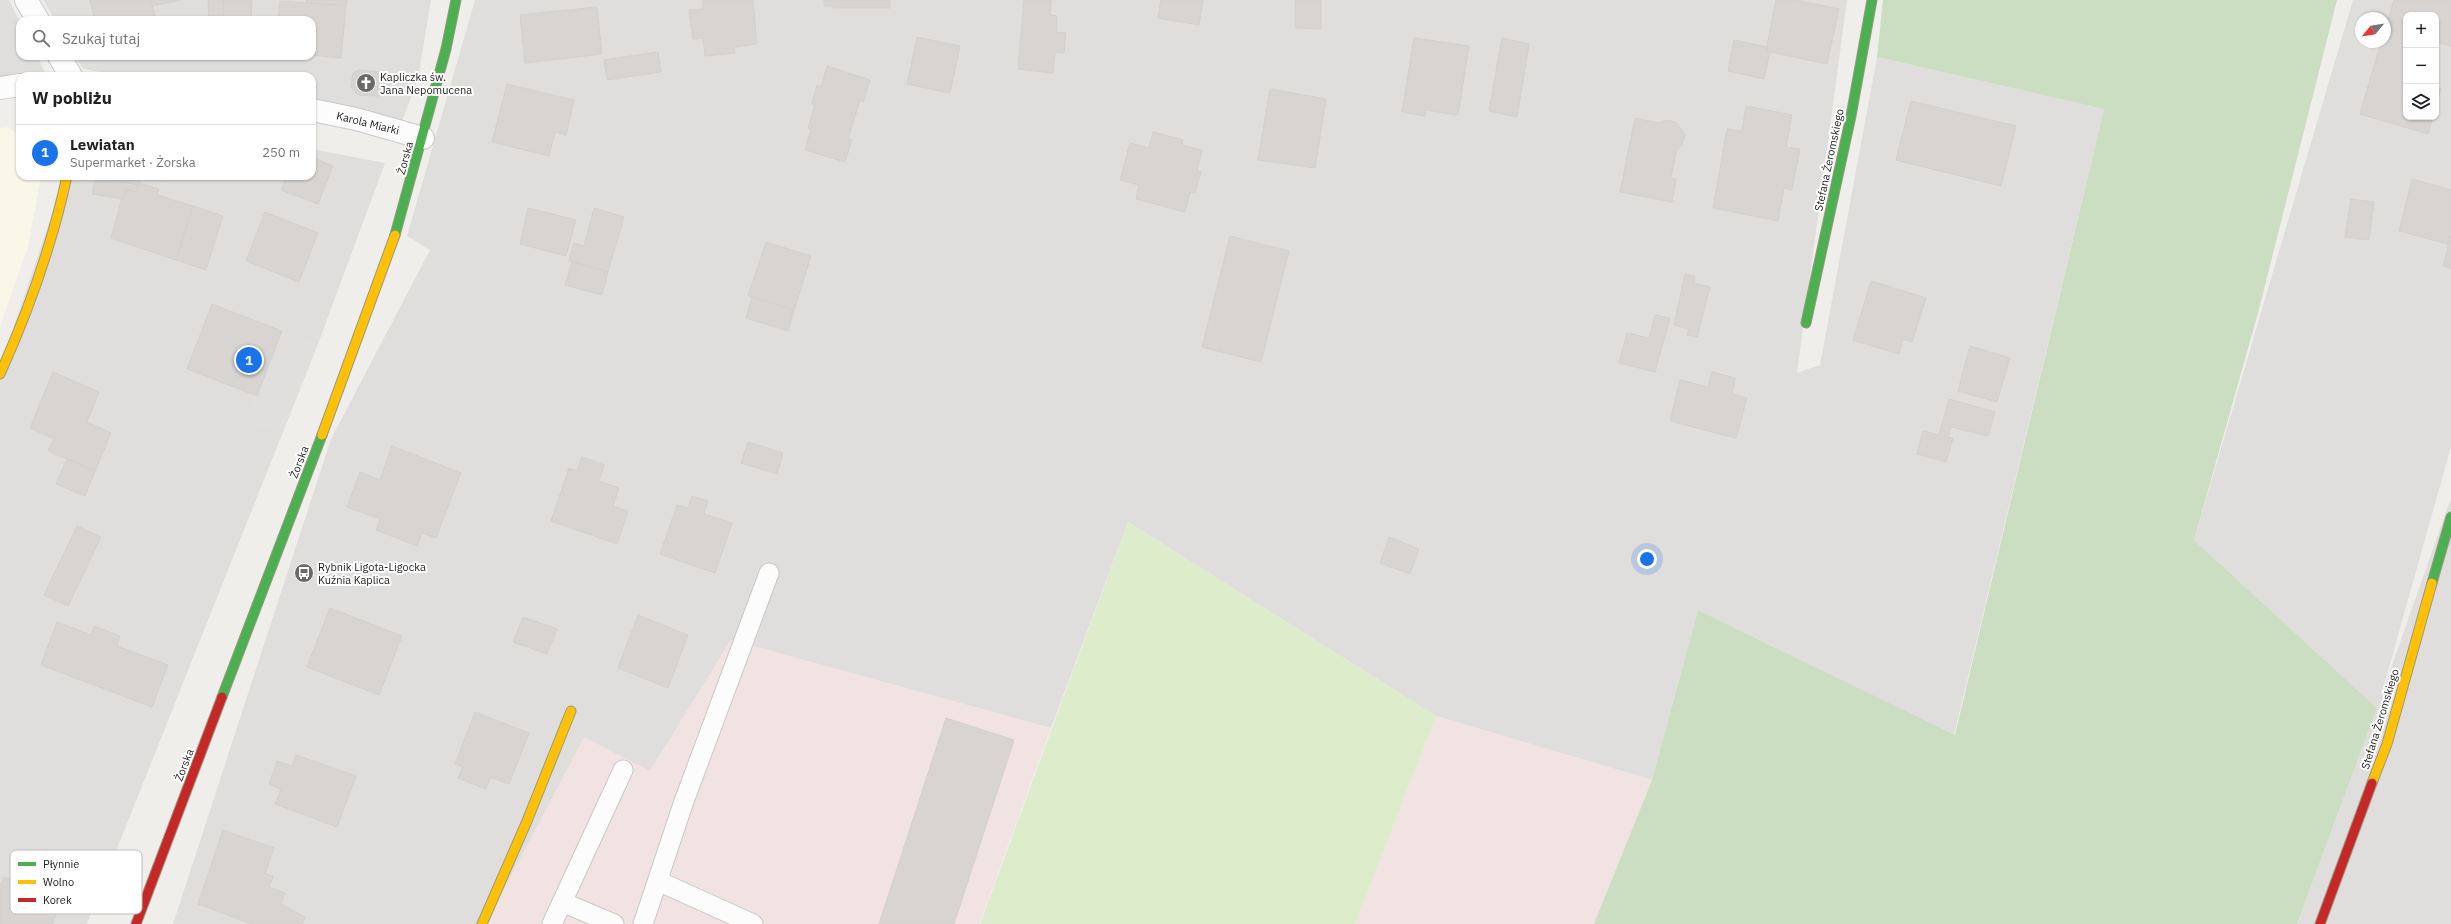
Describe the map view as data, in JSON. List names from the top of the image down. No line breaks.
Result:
{"streets":{"street":["Karola Miarki","Żorska","Stefana Żeromskiego"]},"crossings":[["Karola Miarki","Żorska"]],"places":{"church":["Kapliczka św. Jana Nepomucena"],"bus stop":["Rybnik Ligota-Ligocka Kuźnia Kaplica"]},"legend":["Płynnie","Wolno","Korek"],"north":"bottom left","page":{"map_buttons":["+","−"],"search":"Szukaj tutaj","heading":"W pobliżu","list":[{"mark":"1","name":"Lewiatan","note":"Supermarket · Żorska","value":"250 m"}],"pins":"1"}}
